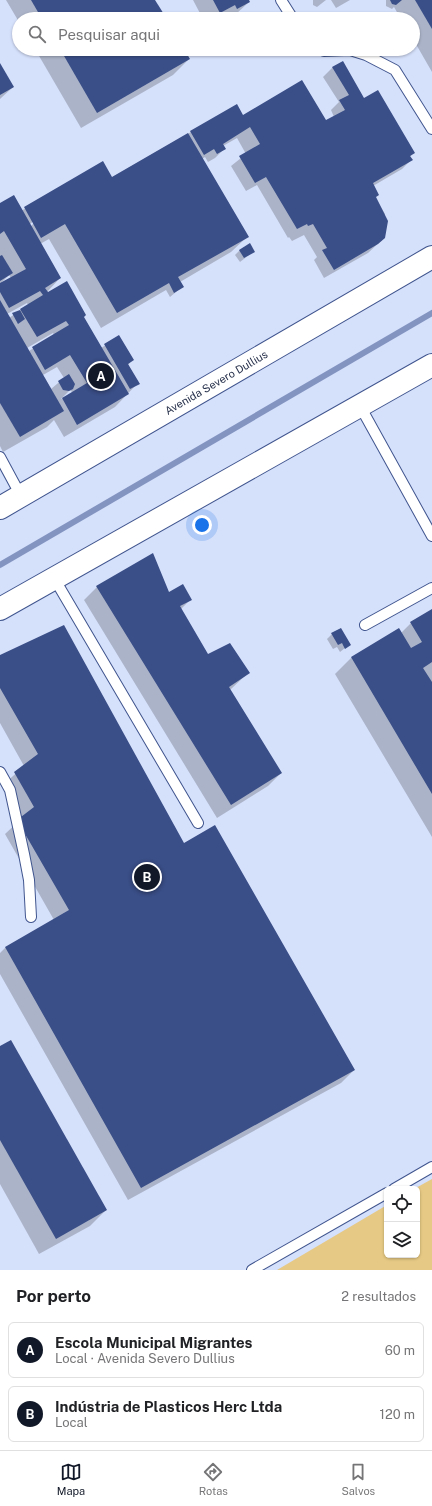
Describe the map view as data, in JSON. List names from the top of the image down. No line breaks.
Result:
{"streets":{"main road":["Avenida Severo Dullius"]},"page":{"search":"Pesquisar aqui","pins":["A","B"],"heading":["Por perto","2 resultados"],"list":[{"mark":"A","name":"Escola Municipal Migrantes","note":"Local · Avenida Severo Dullius","value":"60 m"},{"mark":"B","name":"Indústria de Plasticos Herc Ltda","note":"Local","value":"120 m"}],"nav":["Mapa","Rotas","Salvos"]}}
